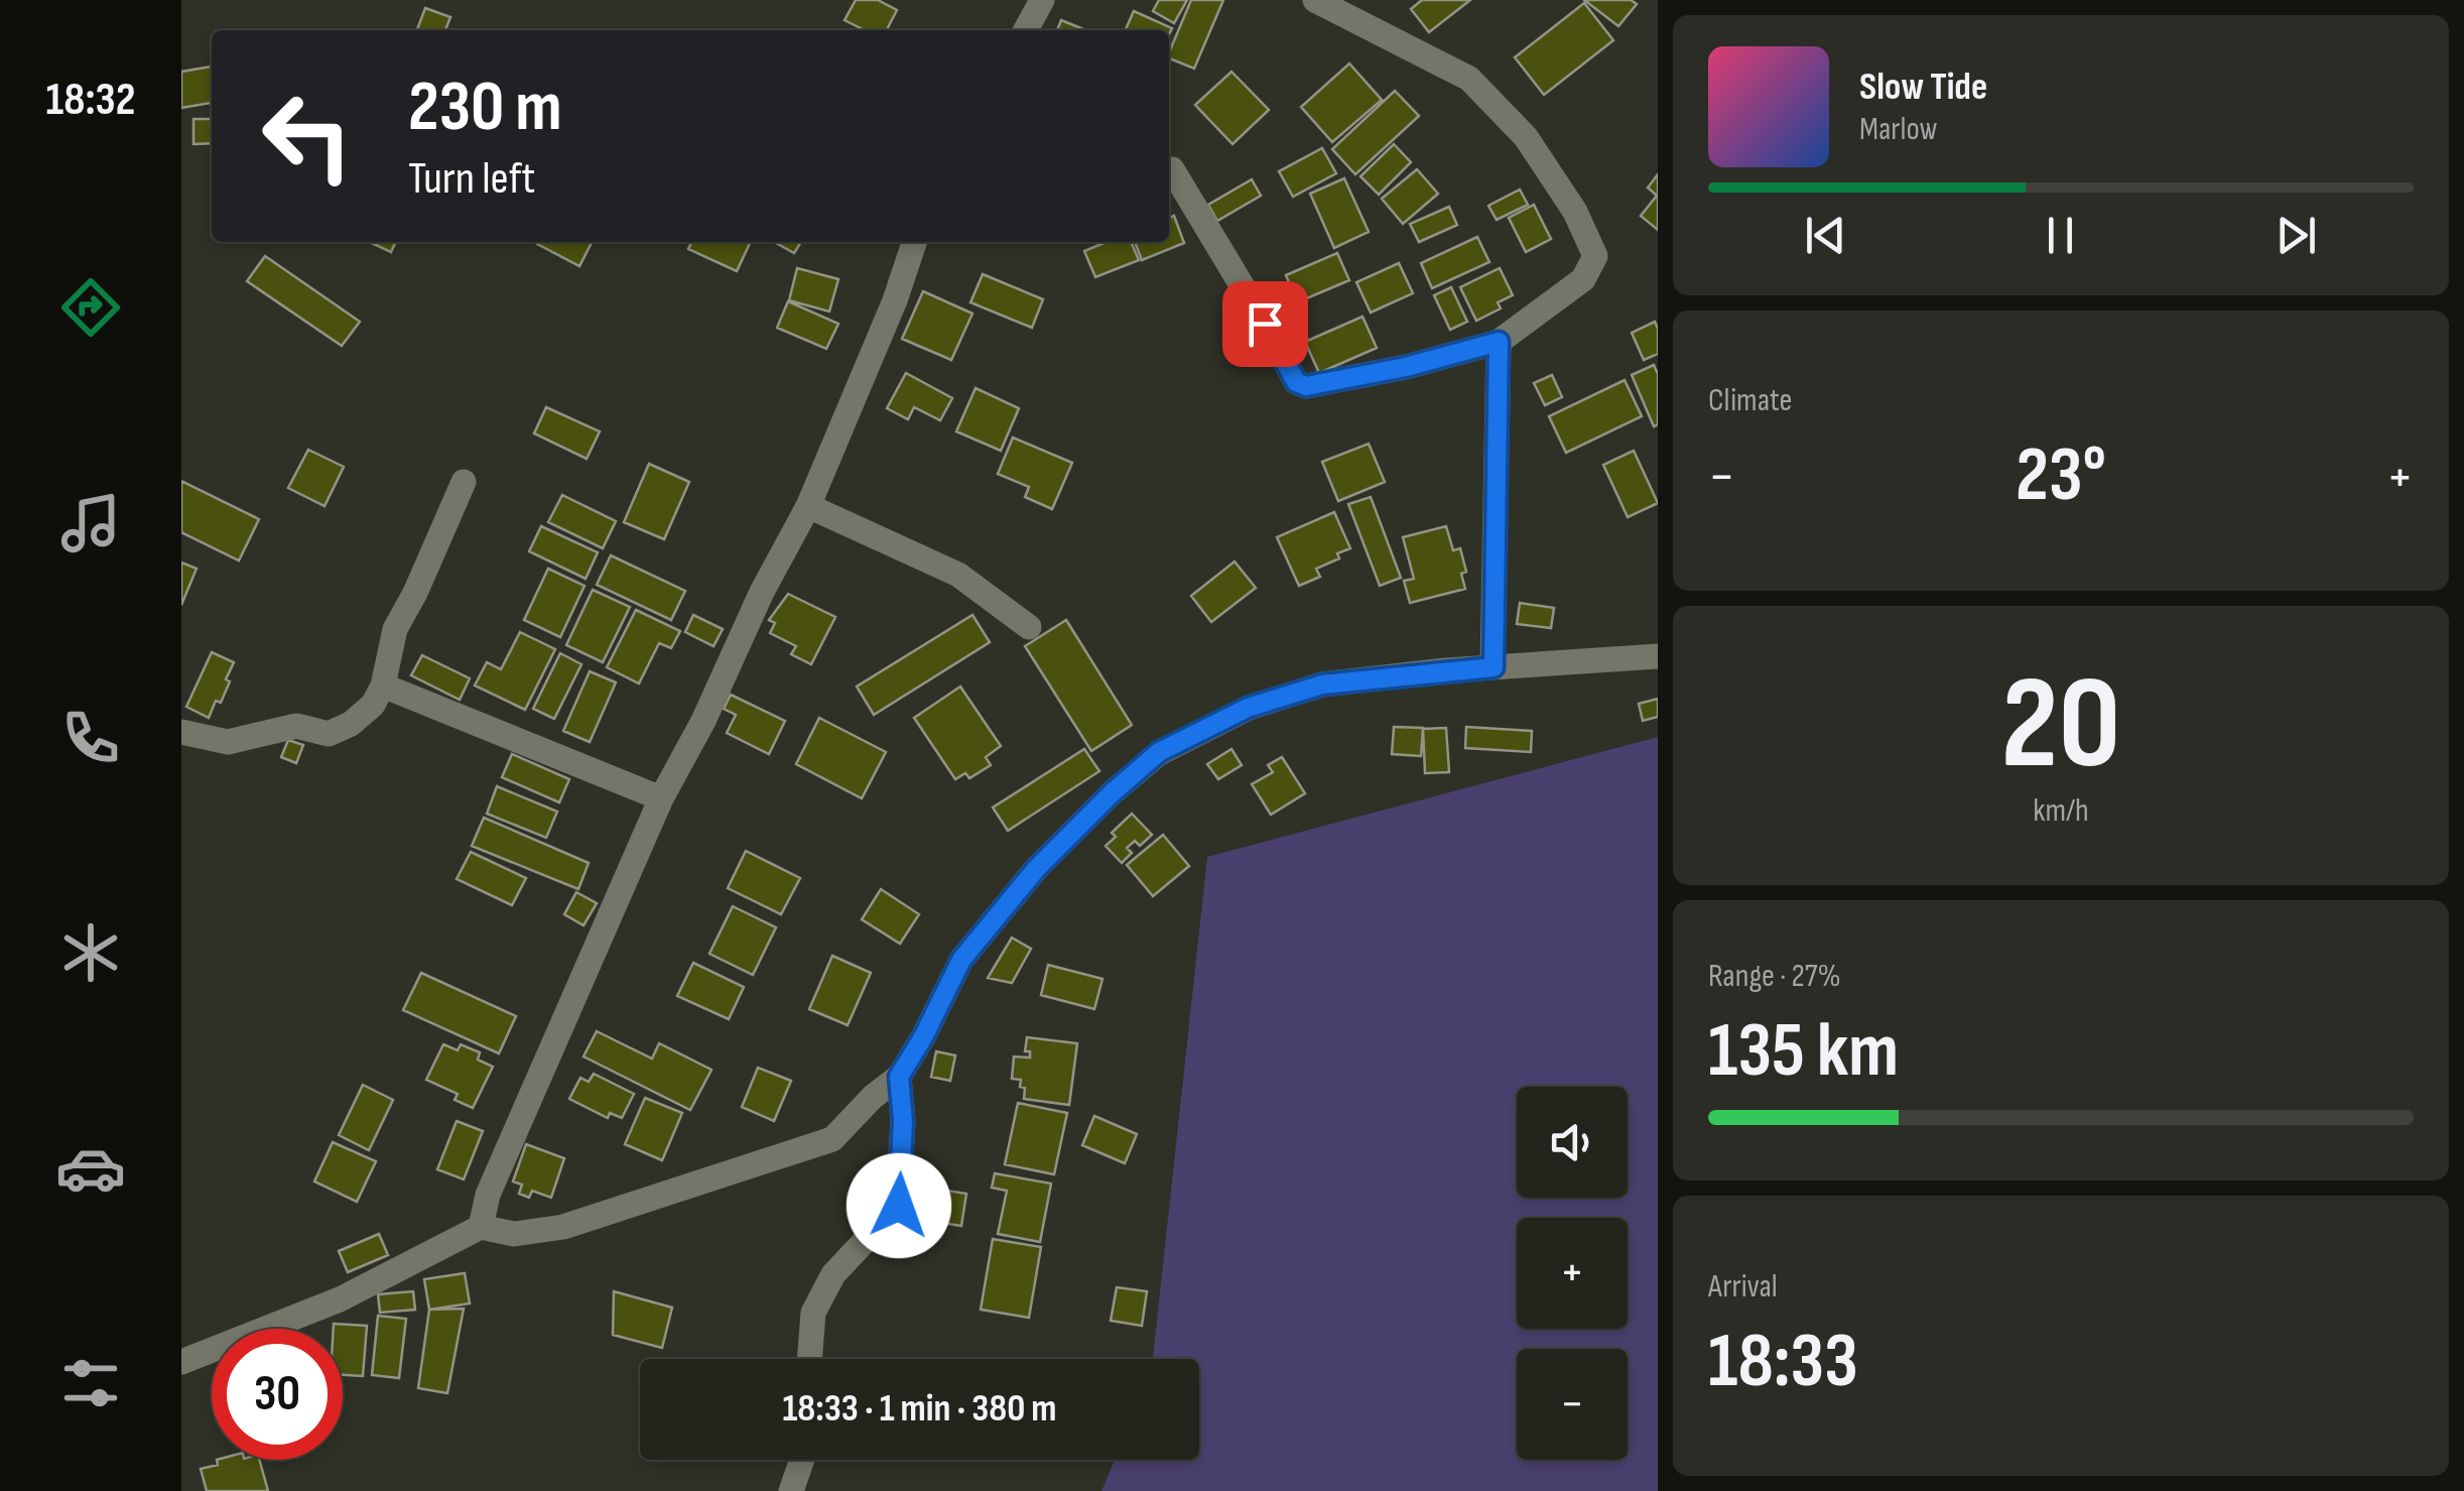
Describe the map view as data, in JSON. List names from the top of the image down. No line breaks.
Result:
{"page":{"tabs":"18:32","turn":["230 m","Turn left"],"song":["Slow Tide","Marlow"],"tile":["Climate",["20","km/h"],["Range · 27%","135 km"],["Arrival","18:33"]],"heat":["−","23°","+"],"map_buttons":["+","−"],"limit":"30","trip":"18:33 · 1 min · 380 m"}}
